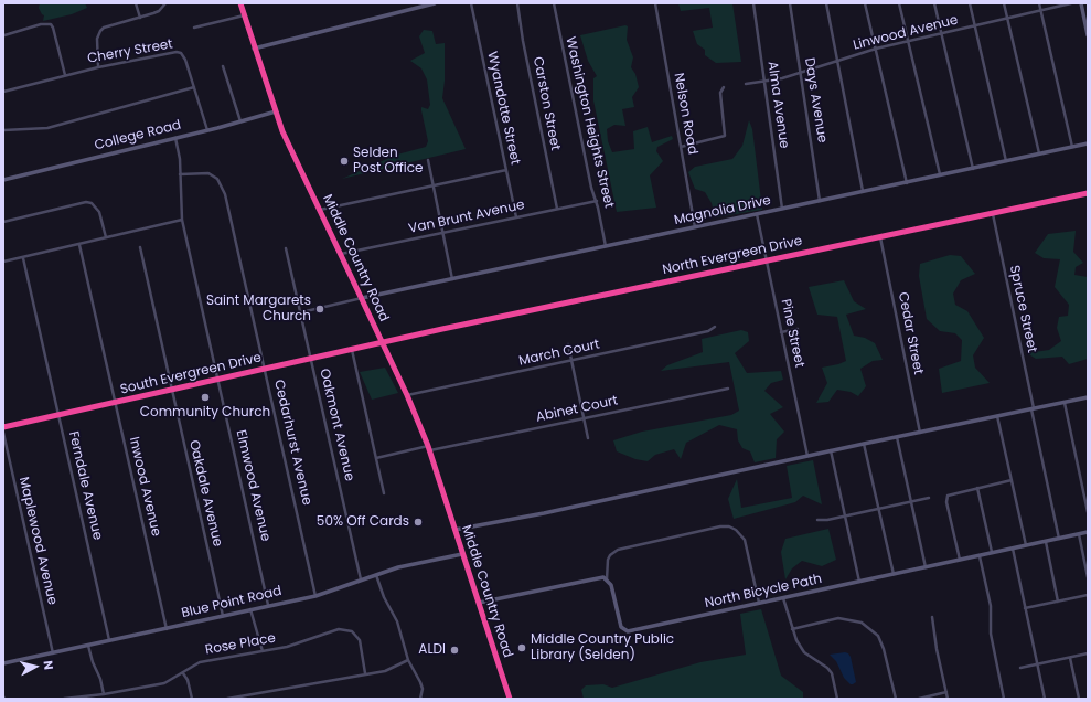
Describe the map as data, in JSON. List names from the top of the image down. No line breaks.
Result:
{"streets":{"main road":["Middle Country Road"],"street":["Linwood Avenue","Cherry Street","Days Avenue","Carston Street","Alma Avenue","Wyandotte Street","Nelson Road","Washington Heights Street","College Road","Magnolia Drive","Van Brunt Avenue","North Evergreen Drive","Spruce Street","Pine Street","Cedar Street","March Court","South Evergreen Drive","Abinet Court","Oakmont Avenue","Cedarhurst Avenue","Ferndale Avenue","Elmwood Avenue","Inwood Avenue","Oakdale Avenue","Maplewood Avenue","North Bicycle Path","Blue Point Road","Rose Place"]},"crossings":[["Linwood Avenue","Days Avenue"],["Linwood Avenue","Alma Avenue"],["Cherry Street","College Road"],["Days Avenue","Magnolia Drive"],["Carston Street","Van Brunt Avenue"],["Alma Avenue","Magnolia Drive"],["Wyandotte Street","Van Brunt Avenue"],["Nelson Road","Magnolia Drive"],["Washington Heights Street","Magnolia Drive"],["Washington Heights Street","Van Brunt Avenue"],["College Road","Middle Country Road"],["College Road","Elmwood Avenue"],["Magnolia Drive","Middle Country Road"],["Magnolia Drive","Pine Street"],["Van Brunt Avenue","Middle Country Road"],["North Evergreen Drive","Middle Country Road"],["North Evergreen Drive","Spruce Street"],["North Evergreen Drive","Pine Street"],["North Evergreen Drive","Cedar Street"],["North Evergreen Drive","South Evergreen Drive"],["Middle Country Road","March Court"],["Middle Country Road","South Evergreen Drive"],["Middle Country Road","Abinet Court"],["Middle Country Road","Blue Point Road"],["Spruce Street","North Bicycle Path"],["South Evergreen Drive","Oakmont Avenue"],["South Evergreen Drive","Cedarhurst Avenue"],["South Evergreen Drive","Ferndale Avenue"],["South Evergreen Drive","Elmwood Avenue"],["South Evergreen Drive","Inwood Avenue"],["South Evergreen Drive","Oakdale Avenue"],["Oakmont Avenue","Blue Point Road"],["Cedarhurst Avenue","Elmwood Avenue"],["Cedarhurst Avenue","Blue Point Road"],["Ferndale Avenue","Blue Point Road"],["Elmwood Avenue","Blue Point Road"],["Inwood Avenue","Blue Point Road"],["Oakdale Avenue","Blue Point Road"],["Maplewood Avenue","Blue Point Road"]],"places":["Selden Post Office","Saint Margarets Church","Community Church","50% Off Cards","Middle Country Public Library (Selden)","ALDI"],"north":"right"}
